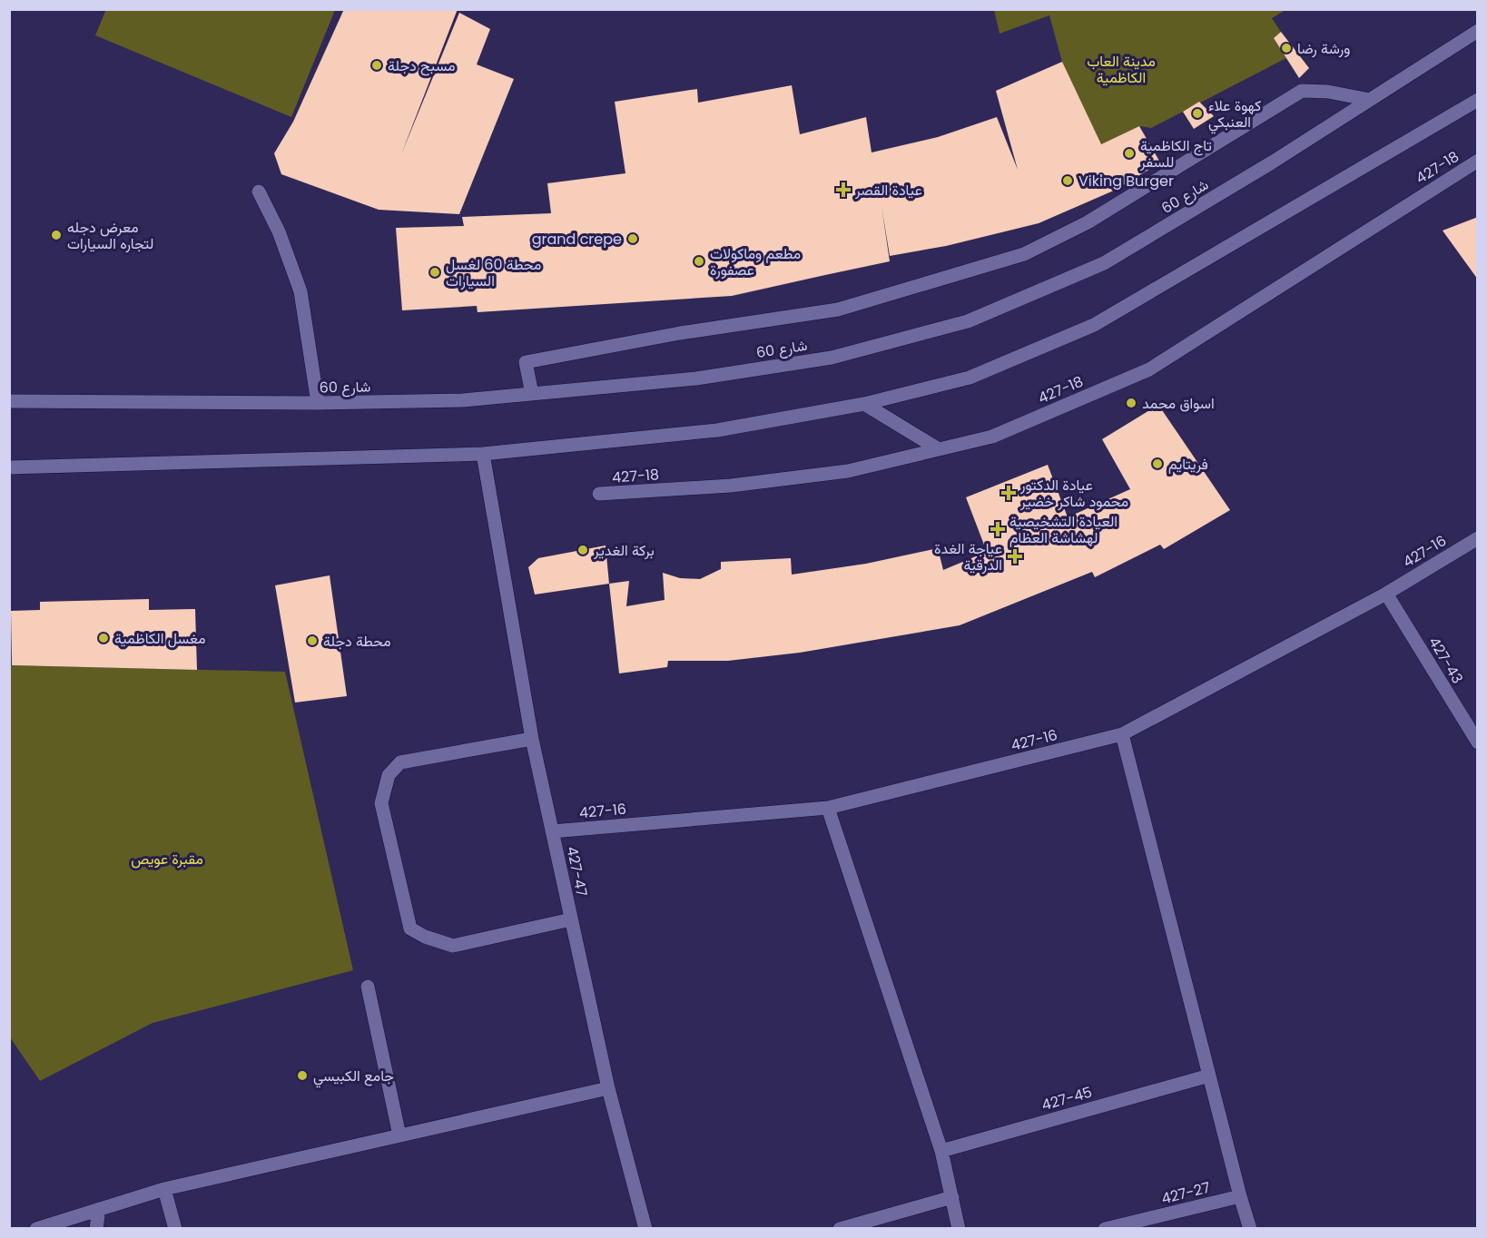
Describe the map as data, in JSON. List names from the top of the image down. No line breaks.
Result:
{"streets":{"street":["427-18","شارع 60","427-16","427-43","427-47","427-45","427-27"]},"crossings":[["427-16","427-43"],["427-16","427-47"]],"parks":["مدينة العاب الكاظمية","مقبرة عويص"],"places":{"other":["ورشة رضا","مسبح دجلة","كهوة علاء العنبكي","تاج الكاظمية للسفر","Viking Burger","معرض دجله لتجاره السيارات","grand crepe","مطعم وماكولات عصفورة","محطة 60 لغسل السيارات","اسواق محمد","فريتايم","بركة الغدير","مغسل الكاظمية","محطة دجلة","جامع الكبيسي"],"health":["عيادة القصر","عيادة الدكتور محمود شاكر خضير","العيادة التشخيصية لهشاشة العظام","عياجة الغدة الدرقية"]}}
